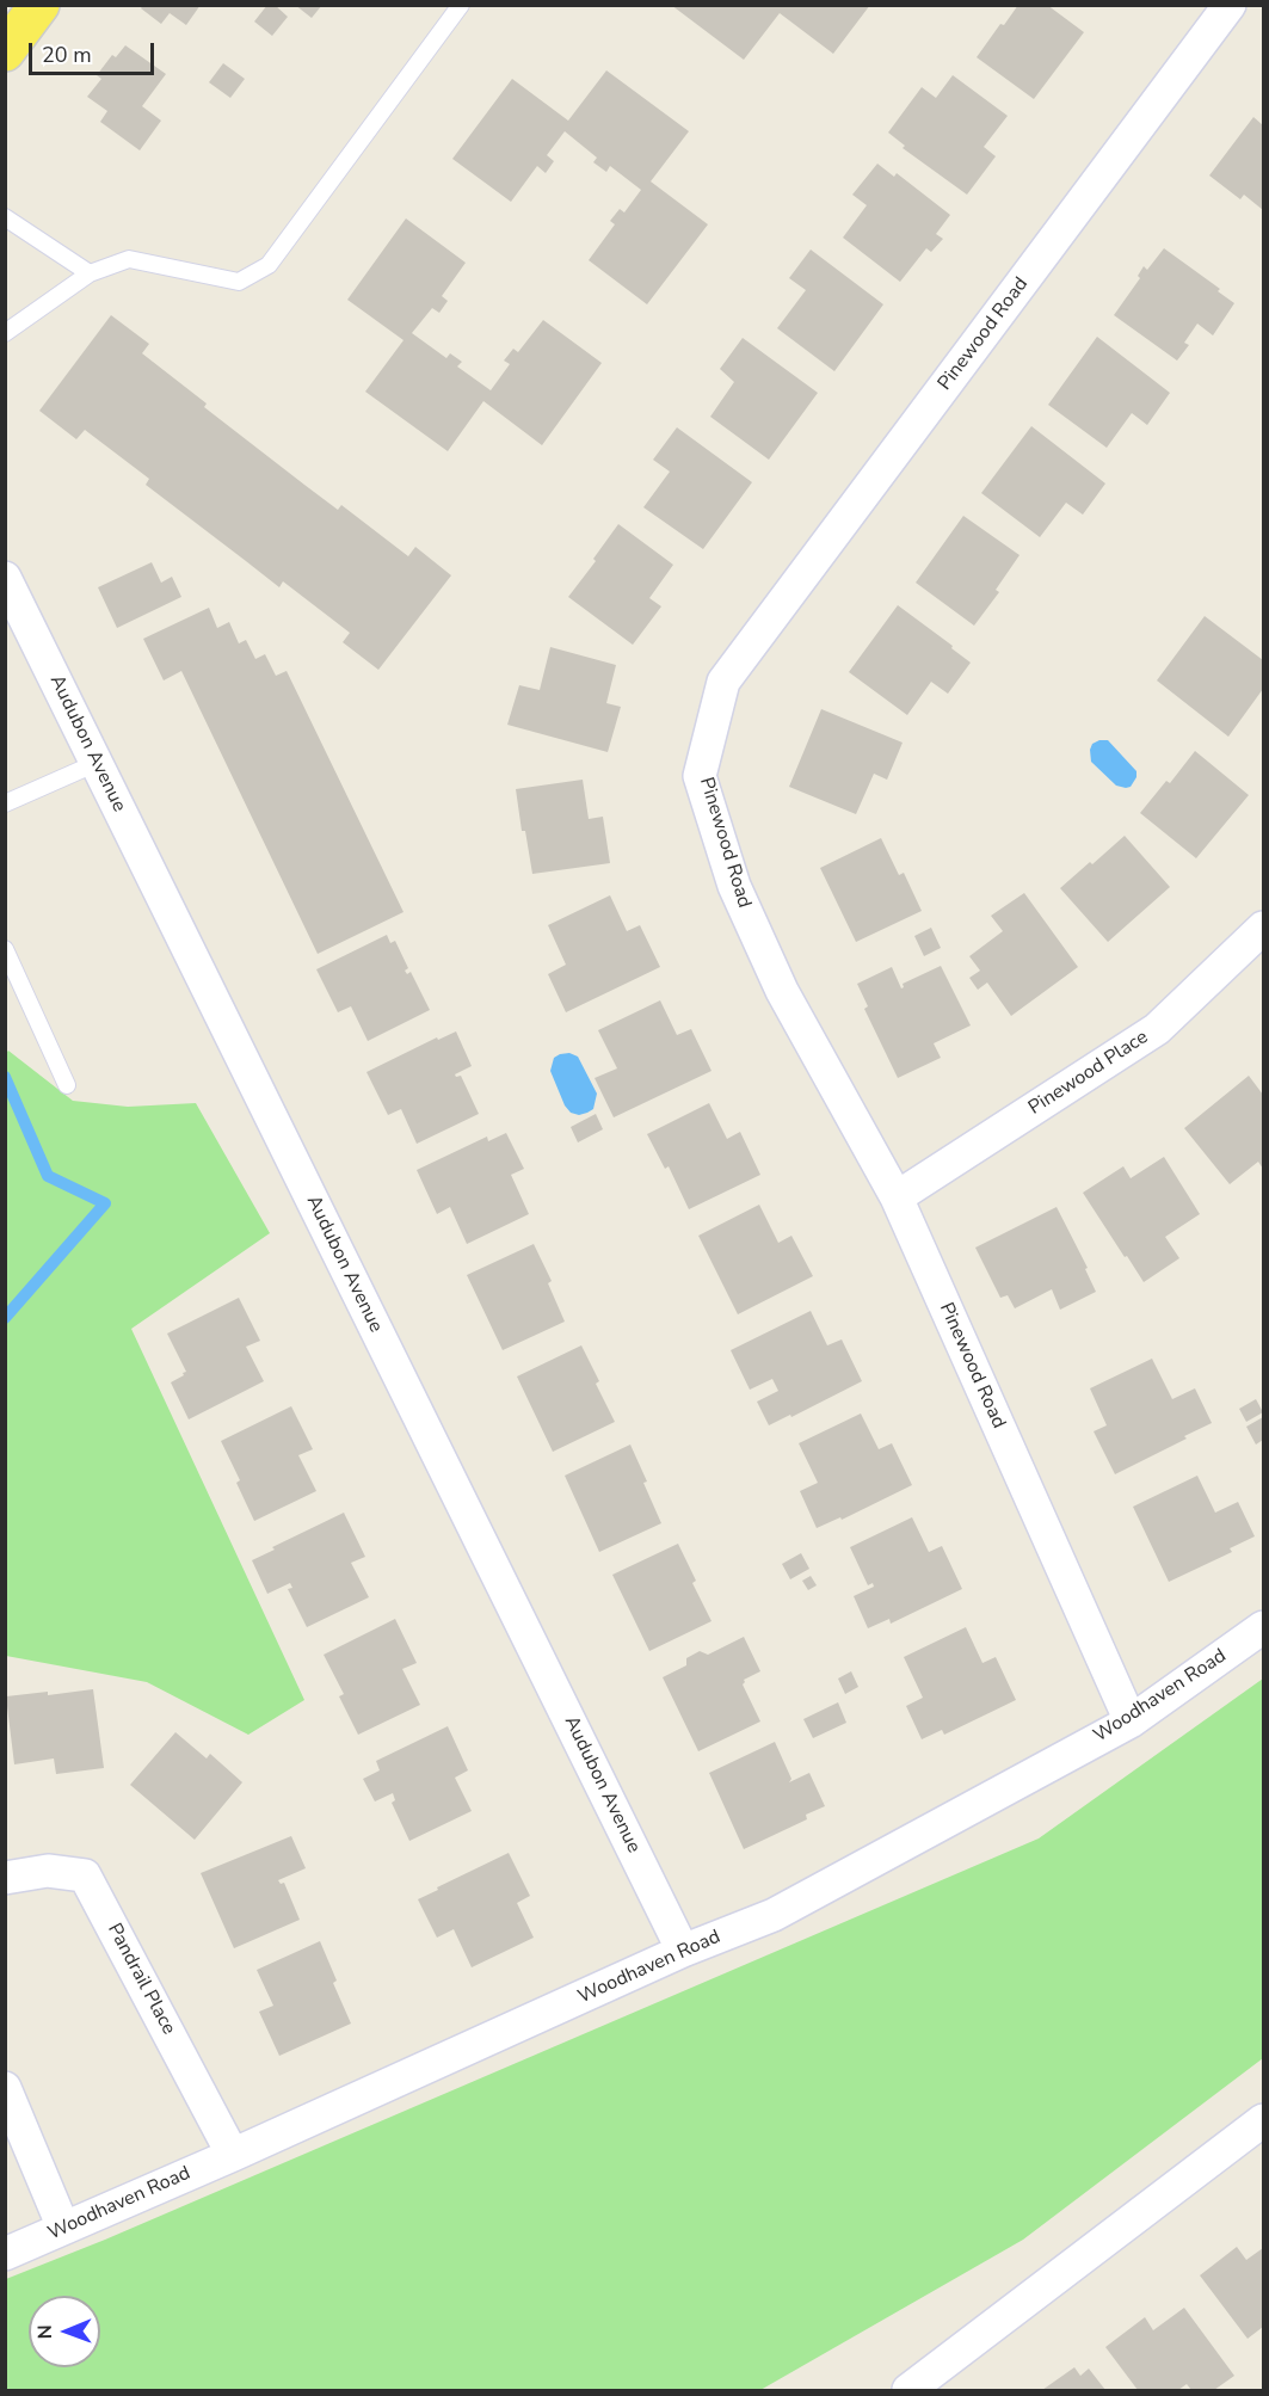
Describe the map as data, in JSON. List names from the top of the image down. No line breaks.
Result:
{"streets":{"street":["Pinewood Road","Audubon Avenue","Pinewood Place","Woodhaven Road","Pandrail Place"]},"crossings":[["Pinewood Road","Pinewood Place"],["Pinewood Road","Woodhaven Road"],["Audubon Avenue","Woodhaven Road"],["Woodhaven Road","Pandrail Place"]],"scale_bar":"20 m","north":"left"}
